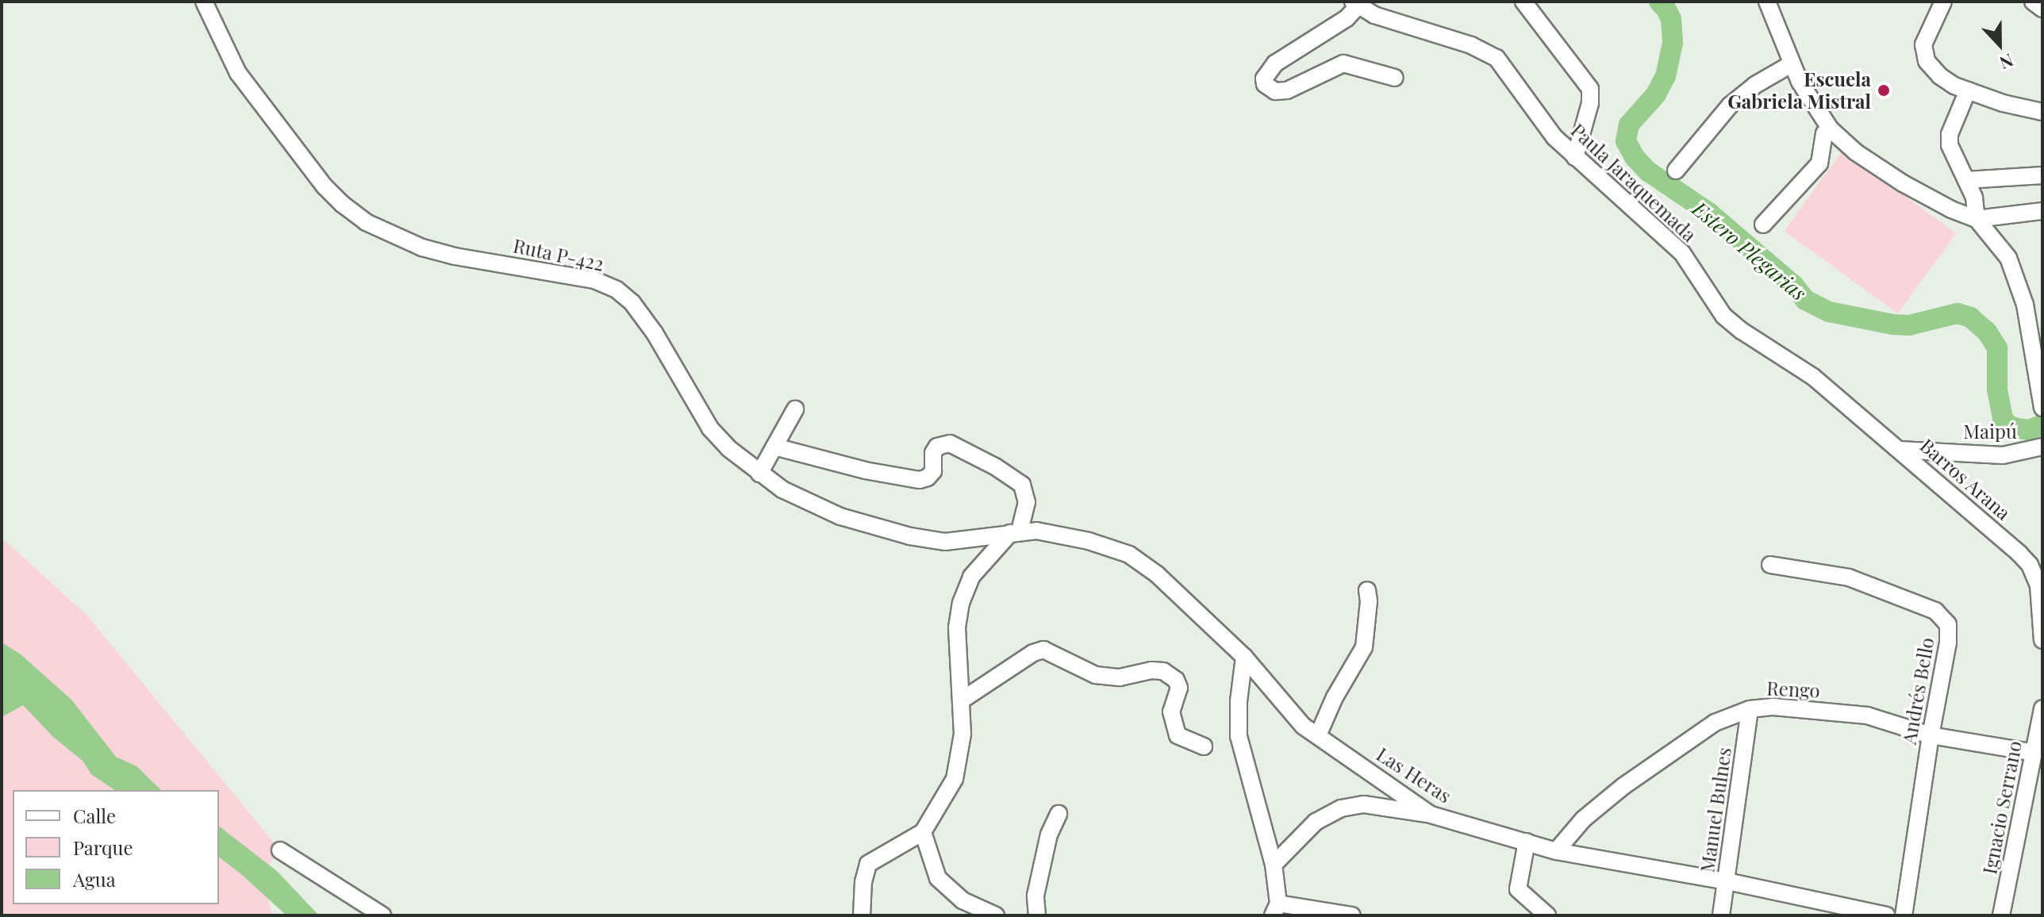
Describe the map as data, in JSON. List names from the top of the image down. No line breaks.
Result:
{"streets":{"street":["Paula Jaraquemada","Ruta P-422","Maipú","Barros Arana","Rengo","Andrés Bello","Las Heras","Ignacio Serrano","Manuel Bulnes"]},"crossings":[["Paula Jaraquemada","Barros Arana"],["Ruta P-422","Las Heras"],["Maipú","Barros Arana"],["Rengo","Andrés Bello"],["Rengo","Las Heras"],["Rengo","Ignacio Serrano"],["Rengo","Manuel Bulnes"],["Las Heras","Manuel Bulnes"]],"water":["Estero Plegarias"],"places":["Escuela Gabriela Mistral"],"legend":["Calle","Parque","Agua"],"north":"bottom"}
